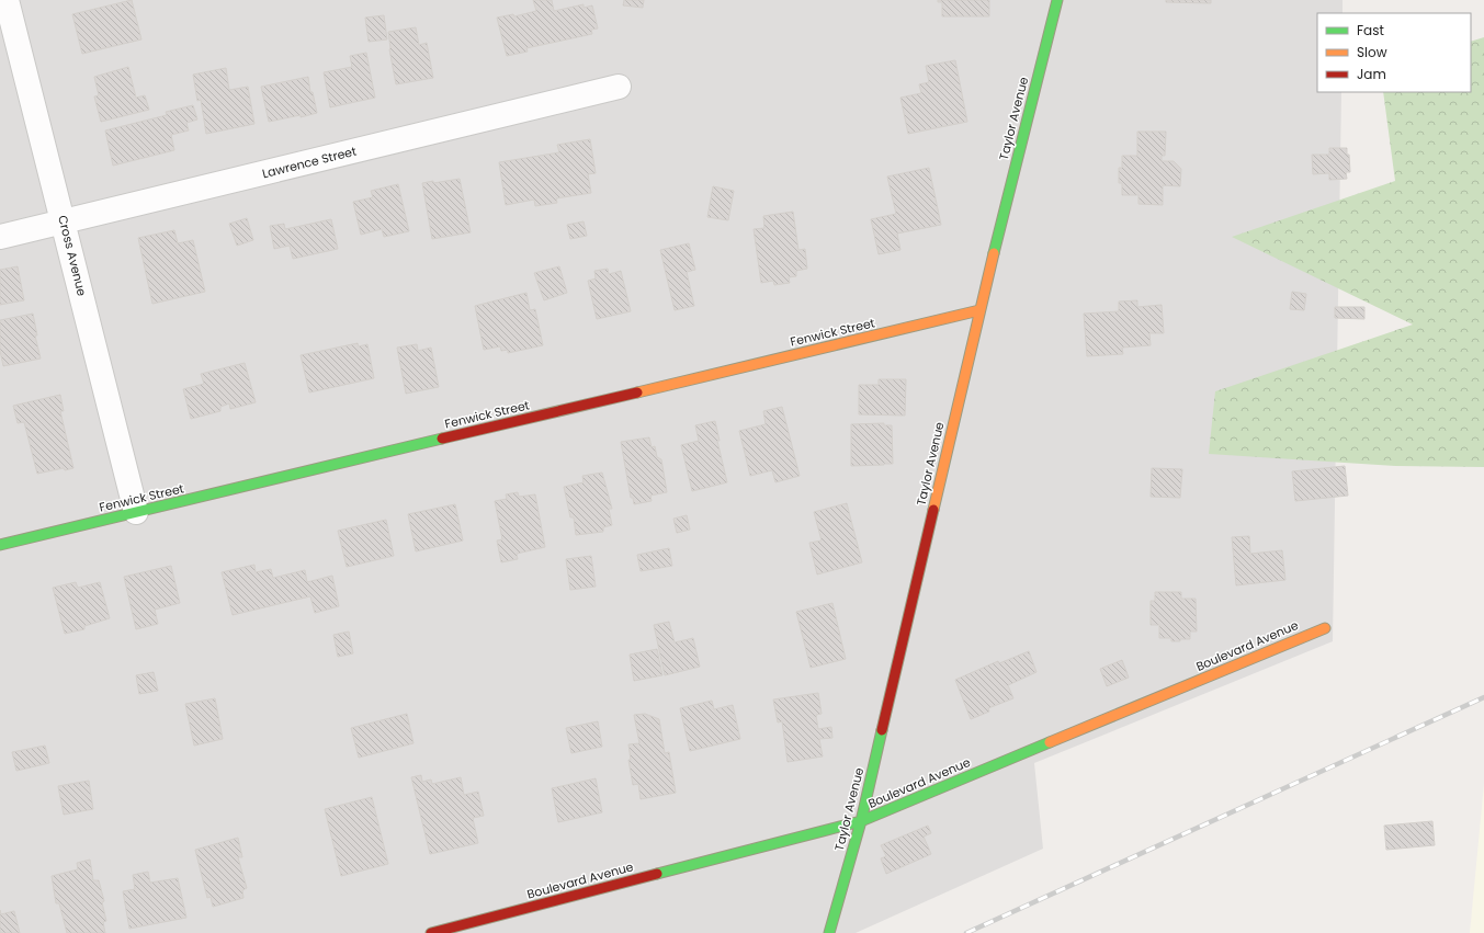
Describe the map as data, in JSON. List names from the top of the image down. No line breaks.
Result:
{"streets":{"street":["Taylor Avenue","Lawrence Street","Cross Avenue","Fenwick Street","Boulevard Avenue"]},"crossings":[["Taylor Avenue","Fenwick Street"],["Taylor Avenue","Boulevard Avenue"],["Lawrence Street","Cross Avenue"],["Cross Avenue","Fenwick Street"]],"legend":["Fast","Slow","Jam"]}
